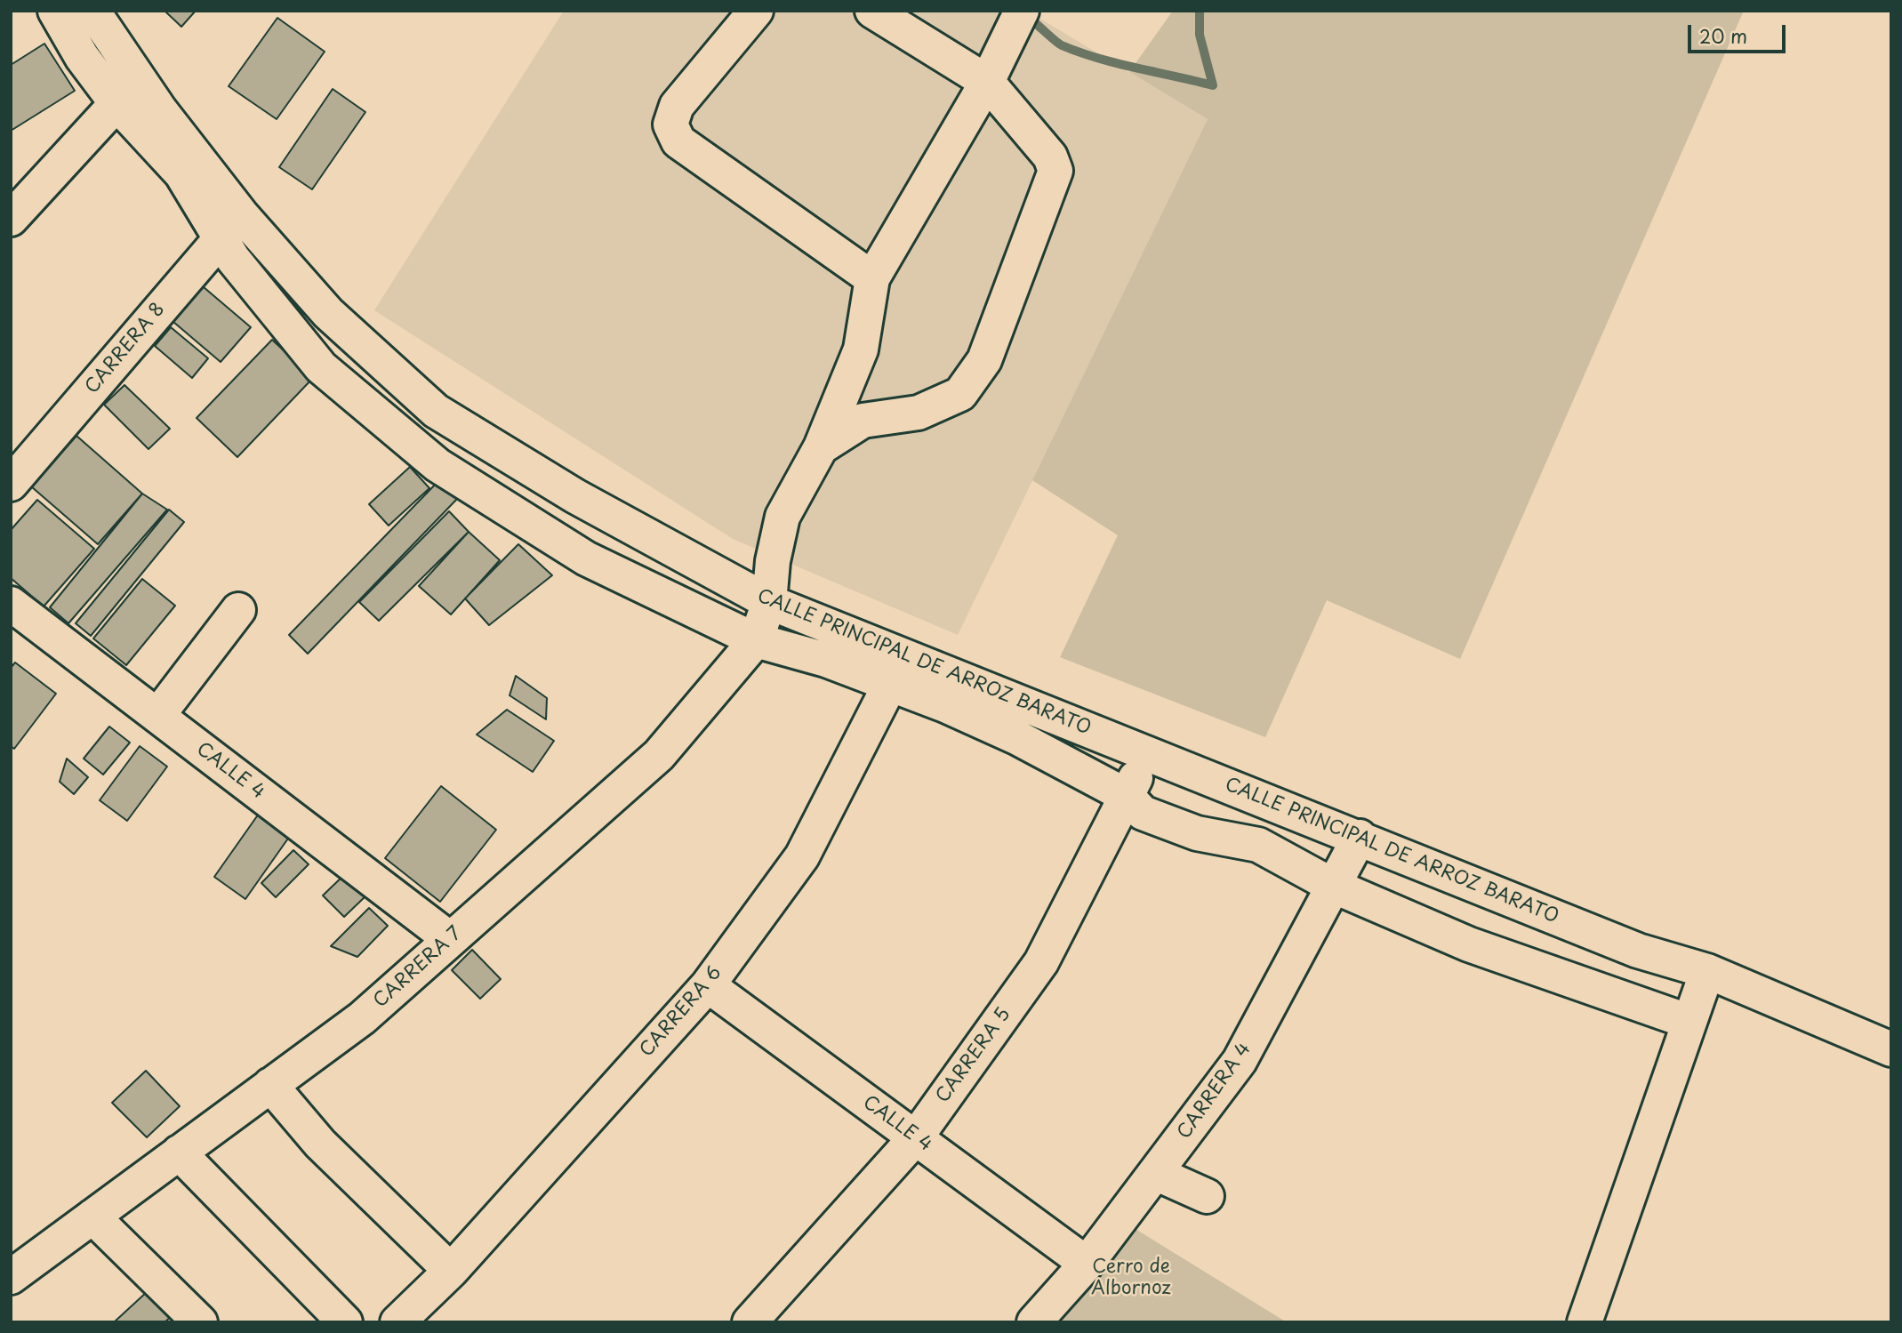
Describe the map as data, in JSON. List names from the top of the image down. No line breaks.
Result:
{"streets":{"street":["CARRERA 8","CALLE PRINCIPAL DE ARROZ BARATO","CALLE 4","CARRERA 7","CARRERA 6","CARRERA 5","CARRERA 4"]},"crossings":[["CARRERA 8","CALLE PRINCIPAL DE ARROZ BARATO"],["CALLE PRINCIPAL DE ARROZ BARATO","CARRERA 7"],["CALLE PRINCIPAL DE ARROZ BARATO","CARRERA 6"],["CALLE PRINCIPAL DE ARROZ BARATO","CARRERA 5"],["CALLE PRINCIPAL DE ARROZ BARATO","CARRERA 4"],["CALLE 4","CARRERA 7"],["CALLE 4","CARRERA 6"],["CALLE 4","CARRERA 5"],["CALLE 4","CARRERA 4"]],"parks":["Cerro de Albornoz"],"scale_bar":"20 m"}
